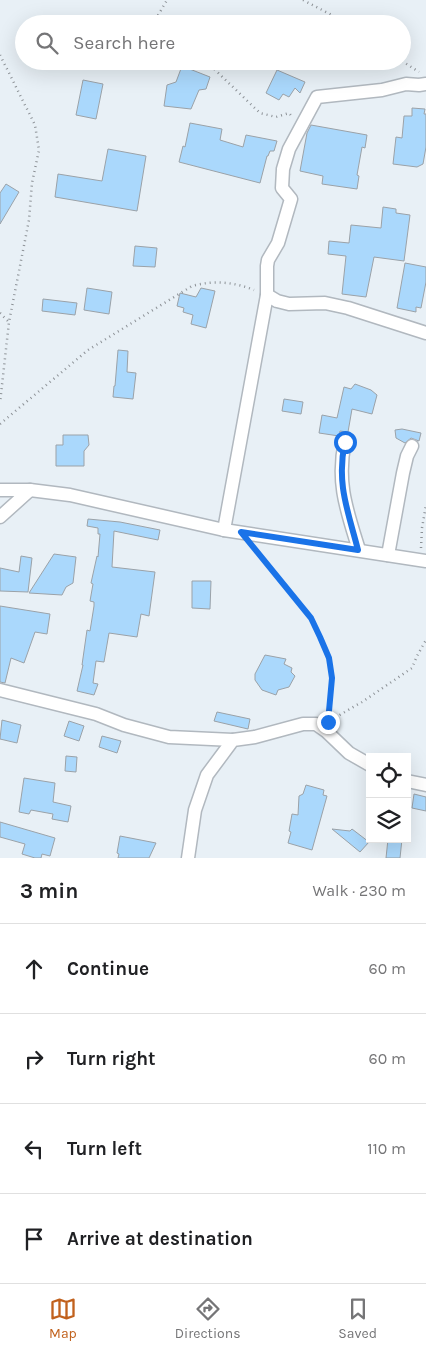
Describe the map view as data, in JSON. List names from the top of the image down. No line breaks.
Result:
{"page":{"search":"Search here","heading":["3 min","Walk · 230 m"],"list":[["Continue","60 m"],["Turn right","60 m"],["Turn left","110 m"],"Arrive at destination"],"nav":["Map","Directions","Saved"]}}
